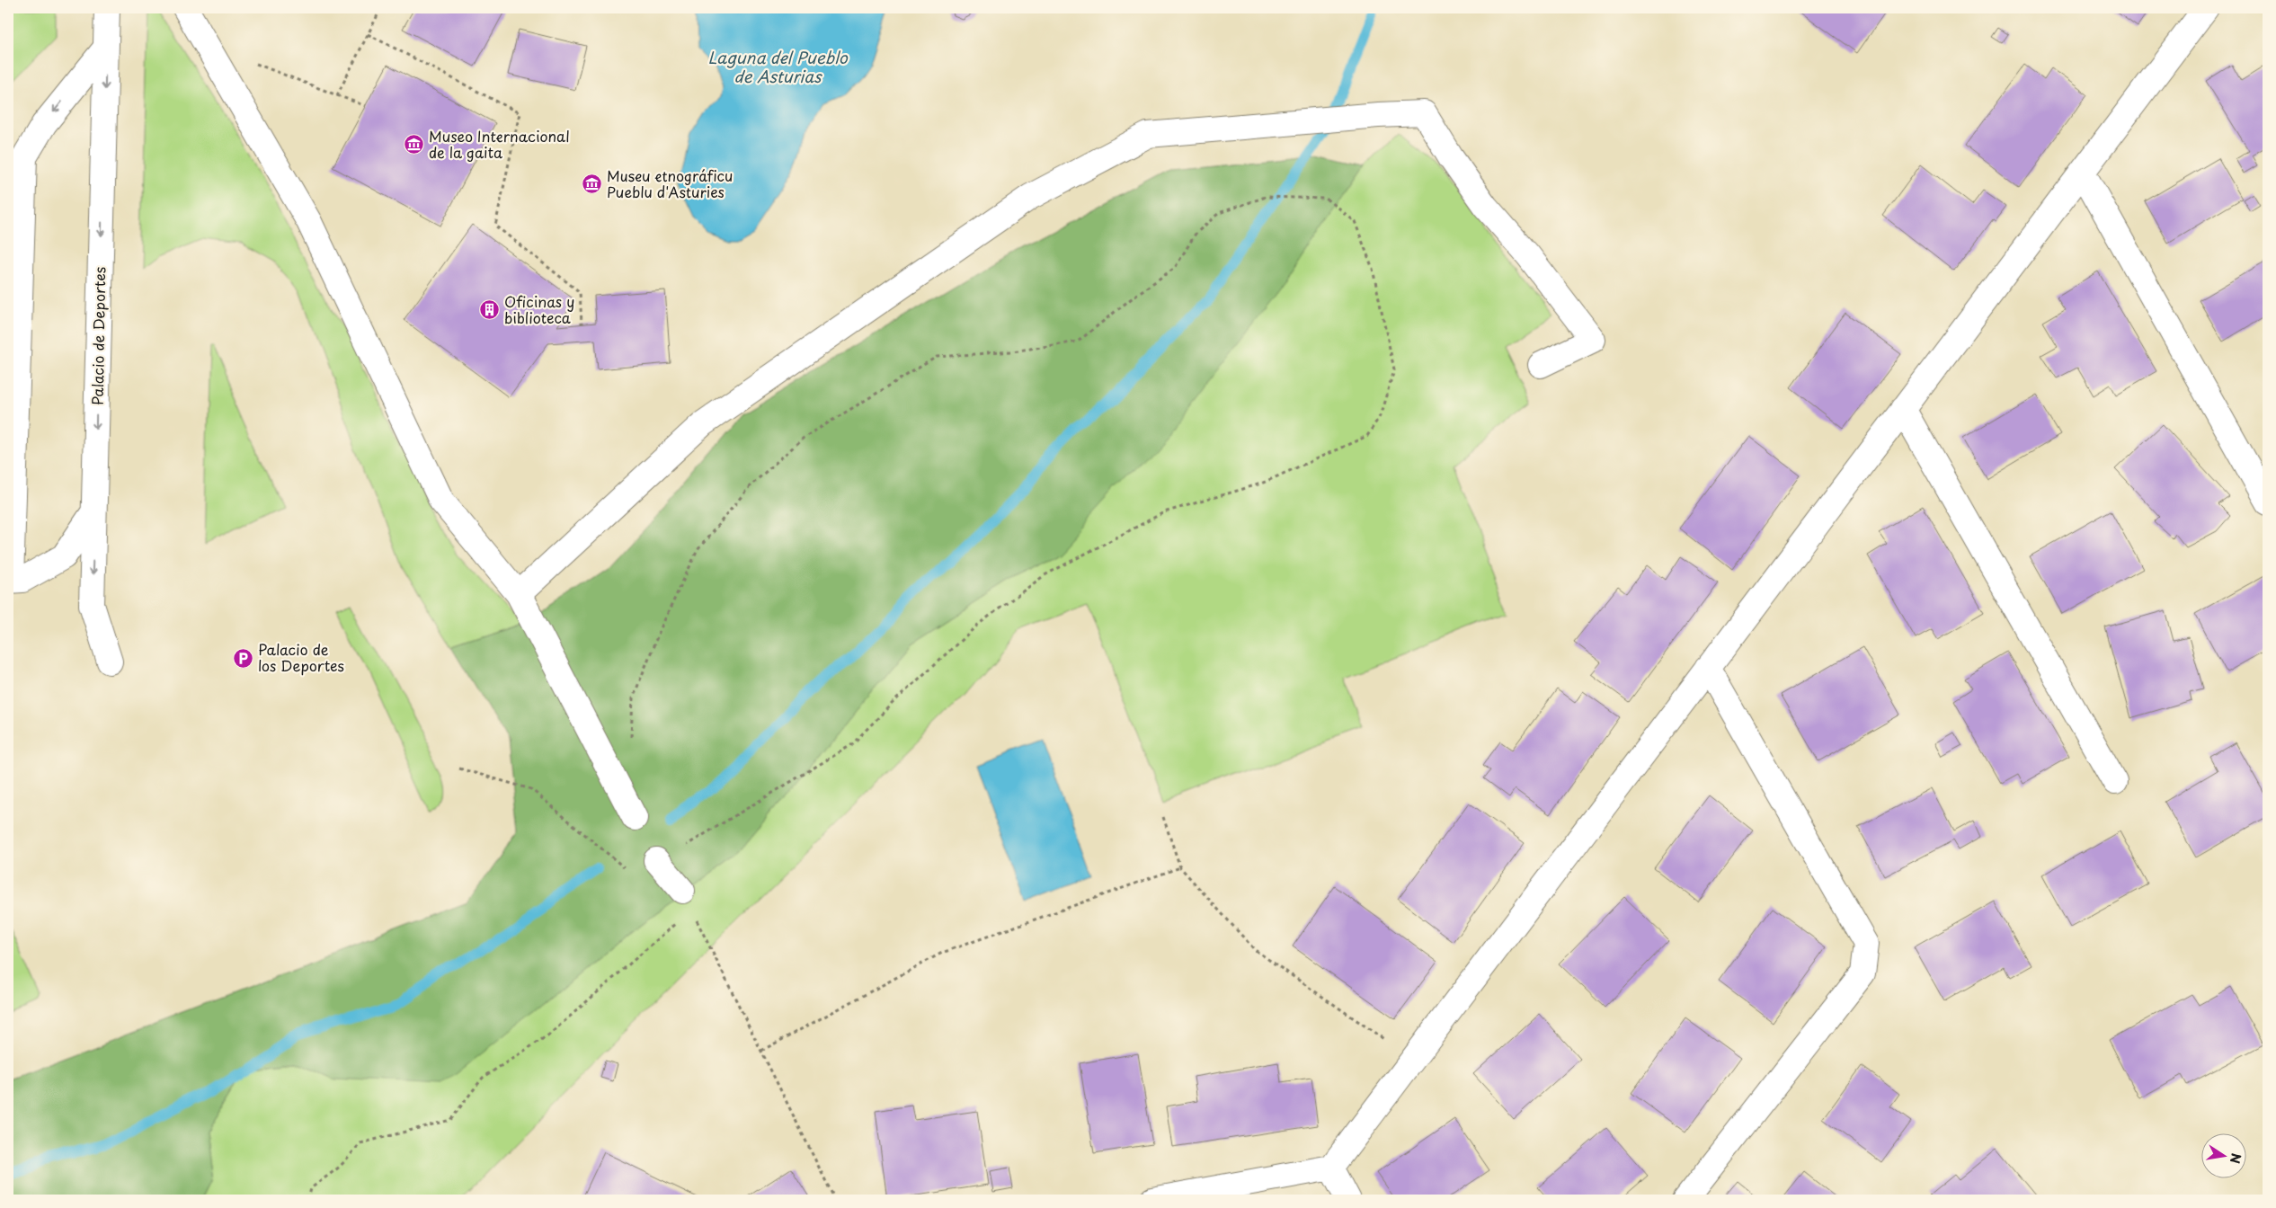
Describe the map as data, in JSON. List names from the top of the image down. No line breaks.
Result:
{"streets":{"lane":["Palacio de Deportes"]},"water":["Laguna del Pueblo de Asturias"],"places":{"museum":["Museo Internacional de la gaita","Museu etnográficu Pueblu d'Asturies"],"building":["Oficinas y biblioteca"],"parking":["Palacio de los Deportes"]},"north":"right"}
